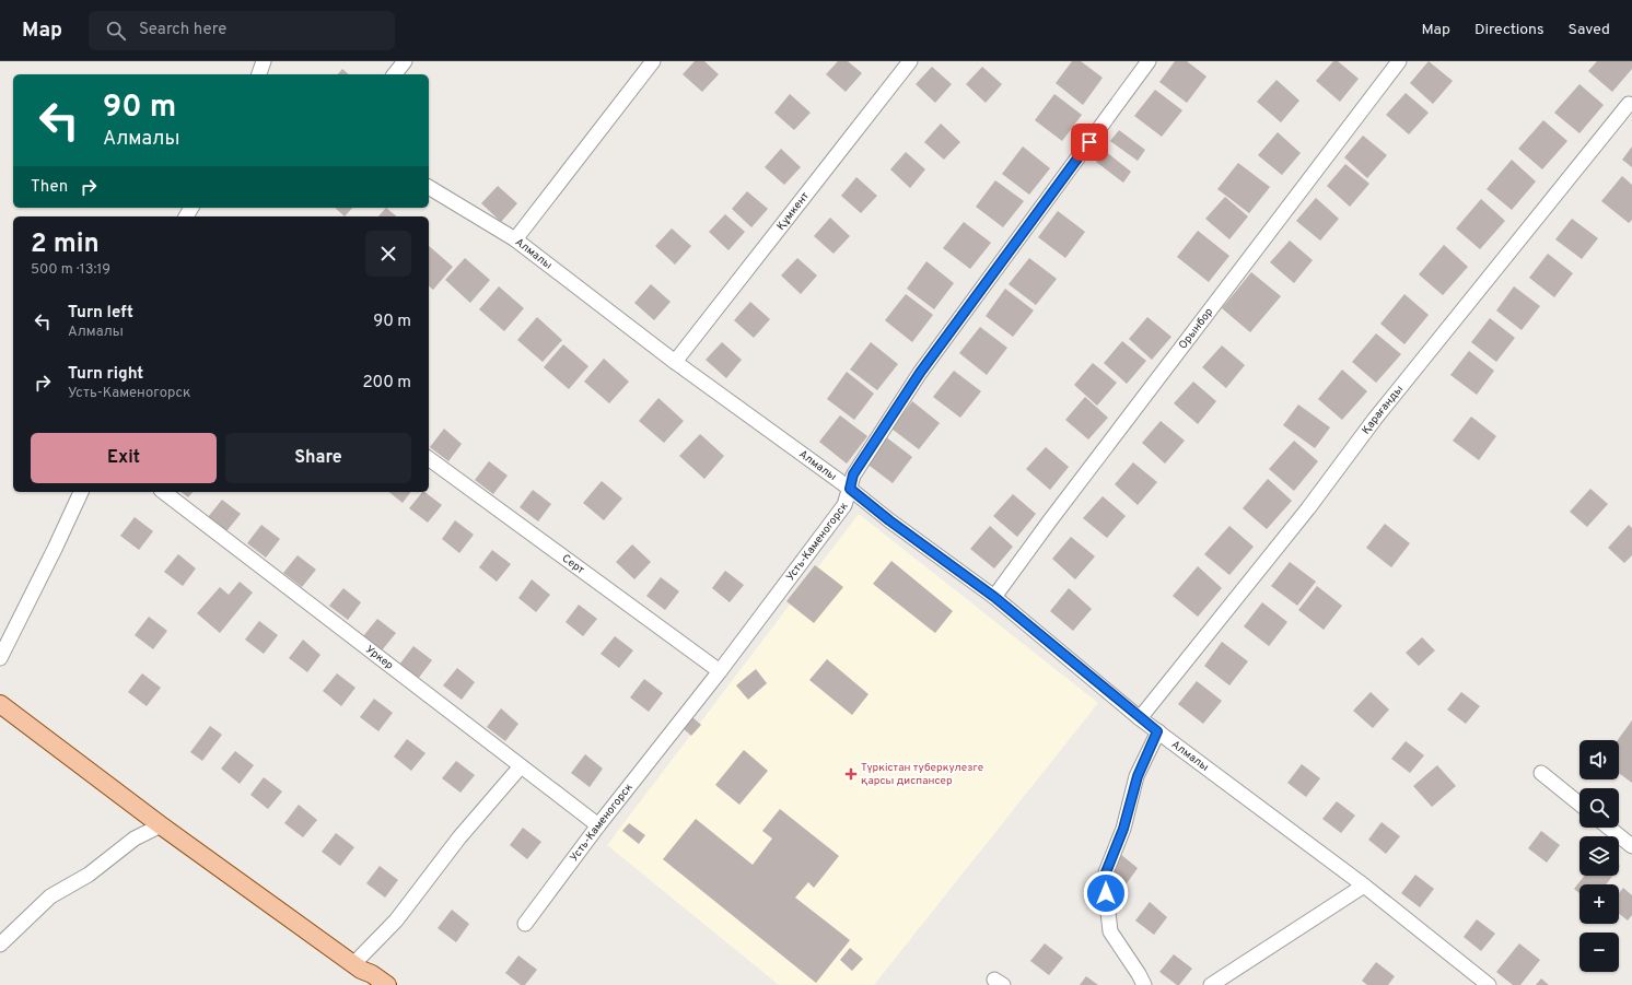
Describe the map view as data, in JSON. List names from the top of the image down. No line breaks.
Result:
{"streets":{"street":["Құмкент","Алмалы","Орынбор","Қарағанды","Усть-Каменогорск","Серт","Уркер"]},"crossings":[["Құмкент","Алмалы"],["Алмалы","Орынбор"],["Алмалы","Қарағанды"],["Алмалы","Усть-Каменогорск"],["Усть-Каменогорск","Серт"],["Усть-Каменогорск","Уркер"]],"places":{"health":["Түркістан туберкулезге қарсы диспансер"]},"page":{"header":"Map","search":"Search here","nav":["Map","Directions","Saved"],"turn":["90 m","Алмалы"],"then":"Then","heading":["2 min","500 m · 13:19"],"list":[{"name":"Turn left","note":"Алмалы","value":"90 m"},{"name":"Turn right","note":"Усть-Каменогорск","value":"200 m"}],"buttons":["Exit","Share"],"map_buttons":["+","−"]}}
